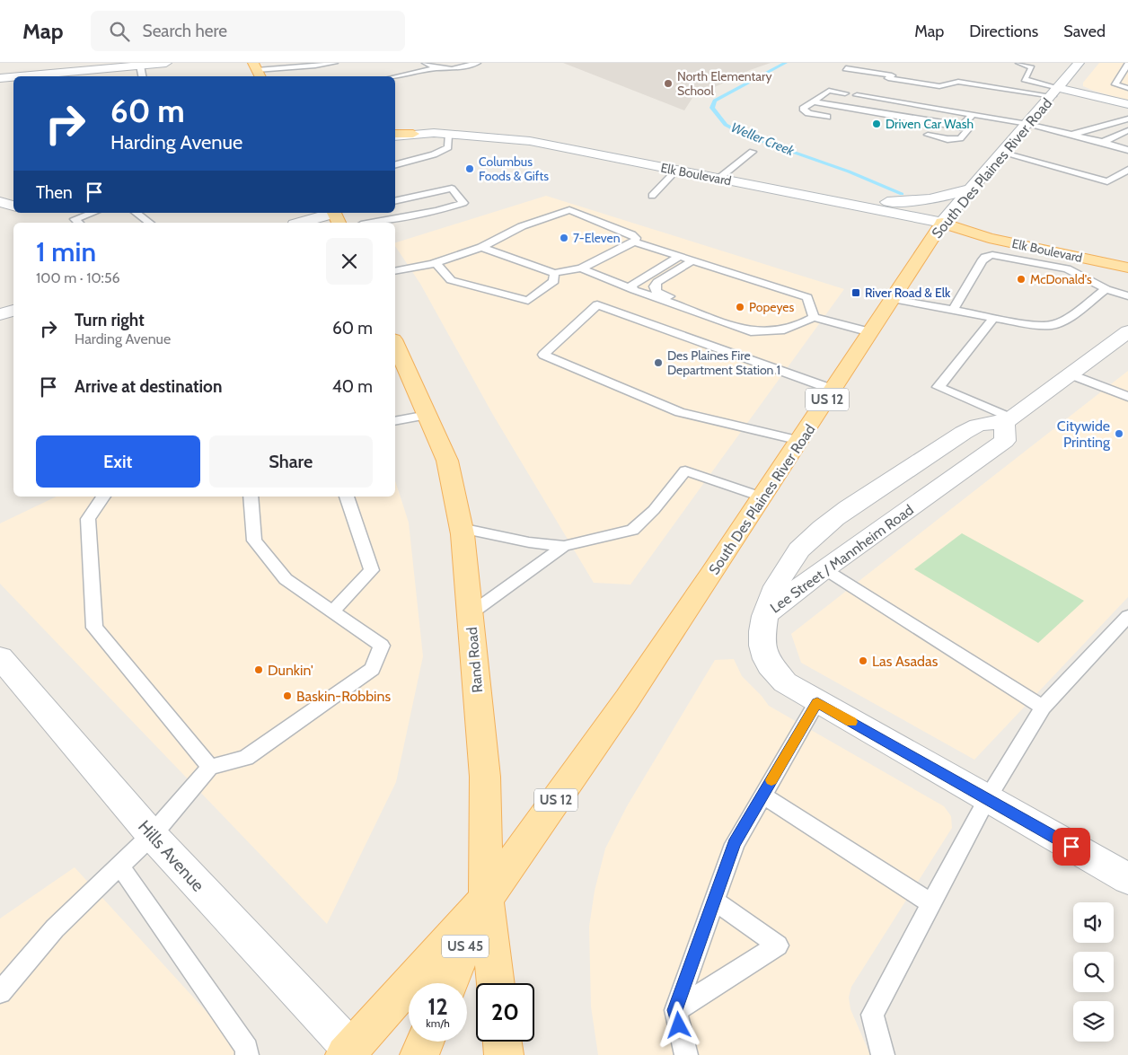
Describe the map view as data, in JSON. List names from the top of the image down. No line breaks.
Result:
{"streets":{"main road":["South Des Plaines River Road","Elk Boulevard","US 12","Rand Road","US 45"],"street":["Lee Street / Mannheim Road","Hills Avenue"]},"crossings":[["South Des Plaines River Road","Elk Boulevard"],["South Des Plaines River Road","Rand Road"],["South Des Plaines River Road","Hills Avenue"]],"water":["Weller Creek"],"places":{"other":["North Elementary School","Driven Car Wash","Columbus Foods & Gifts","7-Eleven","McDonald's","Popeyes","Des Plaines Fire Department Station 1","Citywide Printing","Las Asadas","Dunkin'","Baskin-Robbins"],"transit":["River Road & Elk"]},"page":{"header":"Map","search":"Search here","nav":["Map","Directions","Saved"],"turn":["60 m","Harding Avenue"],"then":"Then","heading":["1 min","100 m · 10:56"],"list":[{"name":"Turn right","note":"Harding Avenue","value":"60 m"},{"name":"Arrive at destination","value":"40 m"}],"buttons":["Exit","Share"],"speed":"12 km/h","limit":"20"}}
